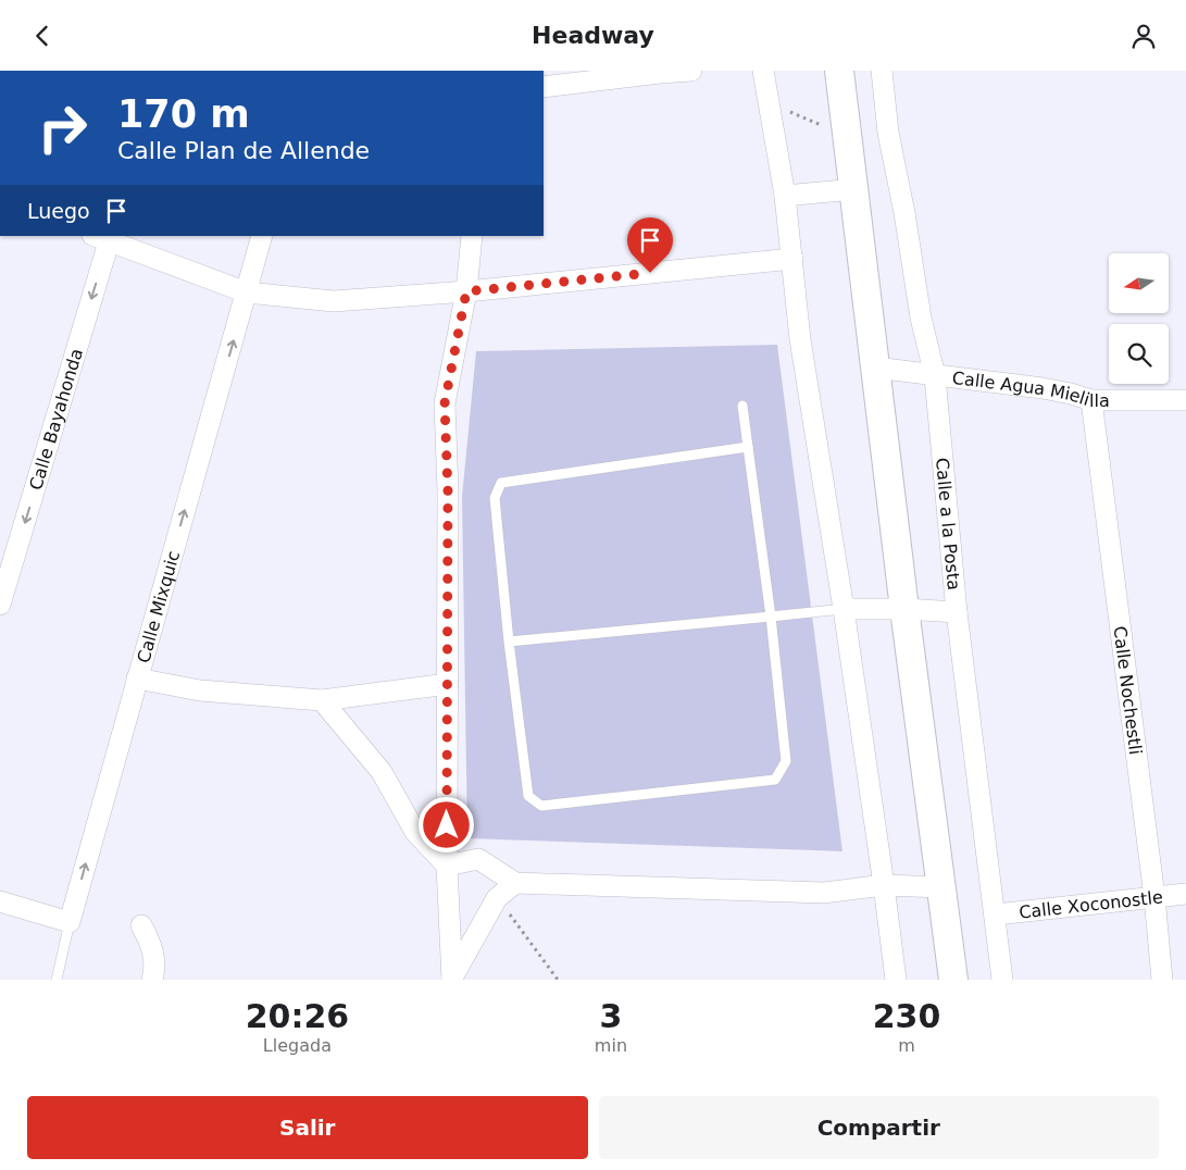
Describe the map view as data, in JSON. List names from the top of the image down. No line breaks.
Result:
{"streets":{"street":["Calle Agua Mielilla","Calle Bayahonda","Calle a la Posta","Calle Mixquic","Calle Nochestli","Calle Xoconostle"]},"crossings":[["Calle Agua Mielilla","Calle a la Posta"],["Calle Agua Mielilla","Calle Nochestli"],["Calle a la Posta","Calle Xoconostle"],["Calle Nochestli","Calle Xoconostle"]],"one_way":["Calle Bayahonda","Calle Mixquic"],"north":"left","page":{"header":"Headway","turn":["170 m","Calle Plan de Allende"],"then":"Luego","eta":["20:26","Llegada","3","min","230","m"],"buttons":["Salir","Compartir"]}}
